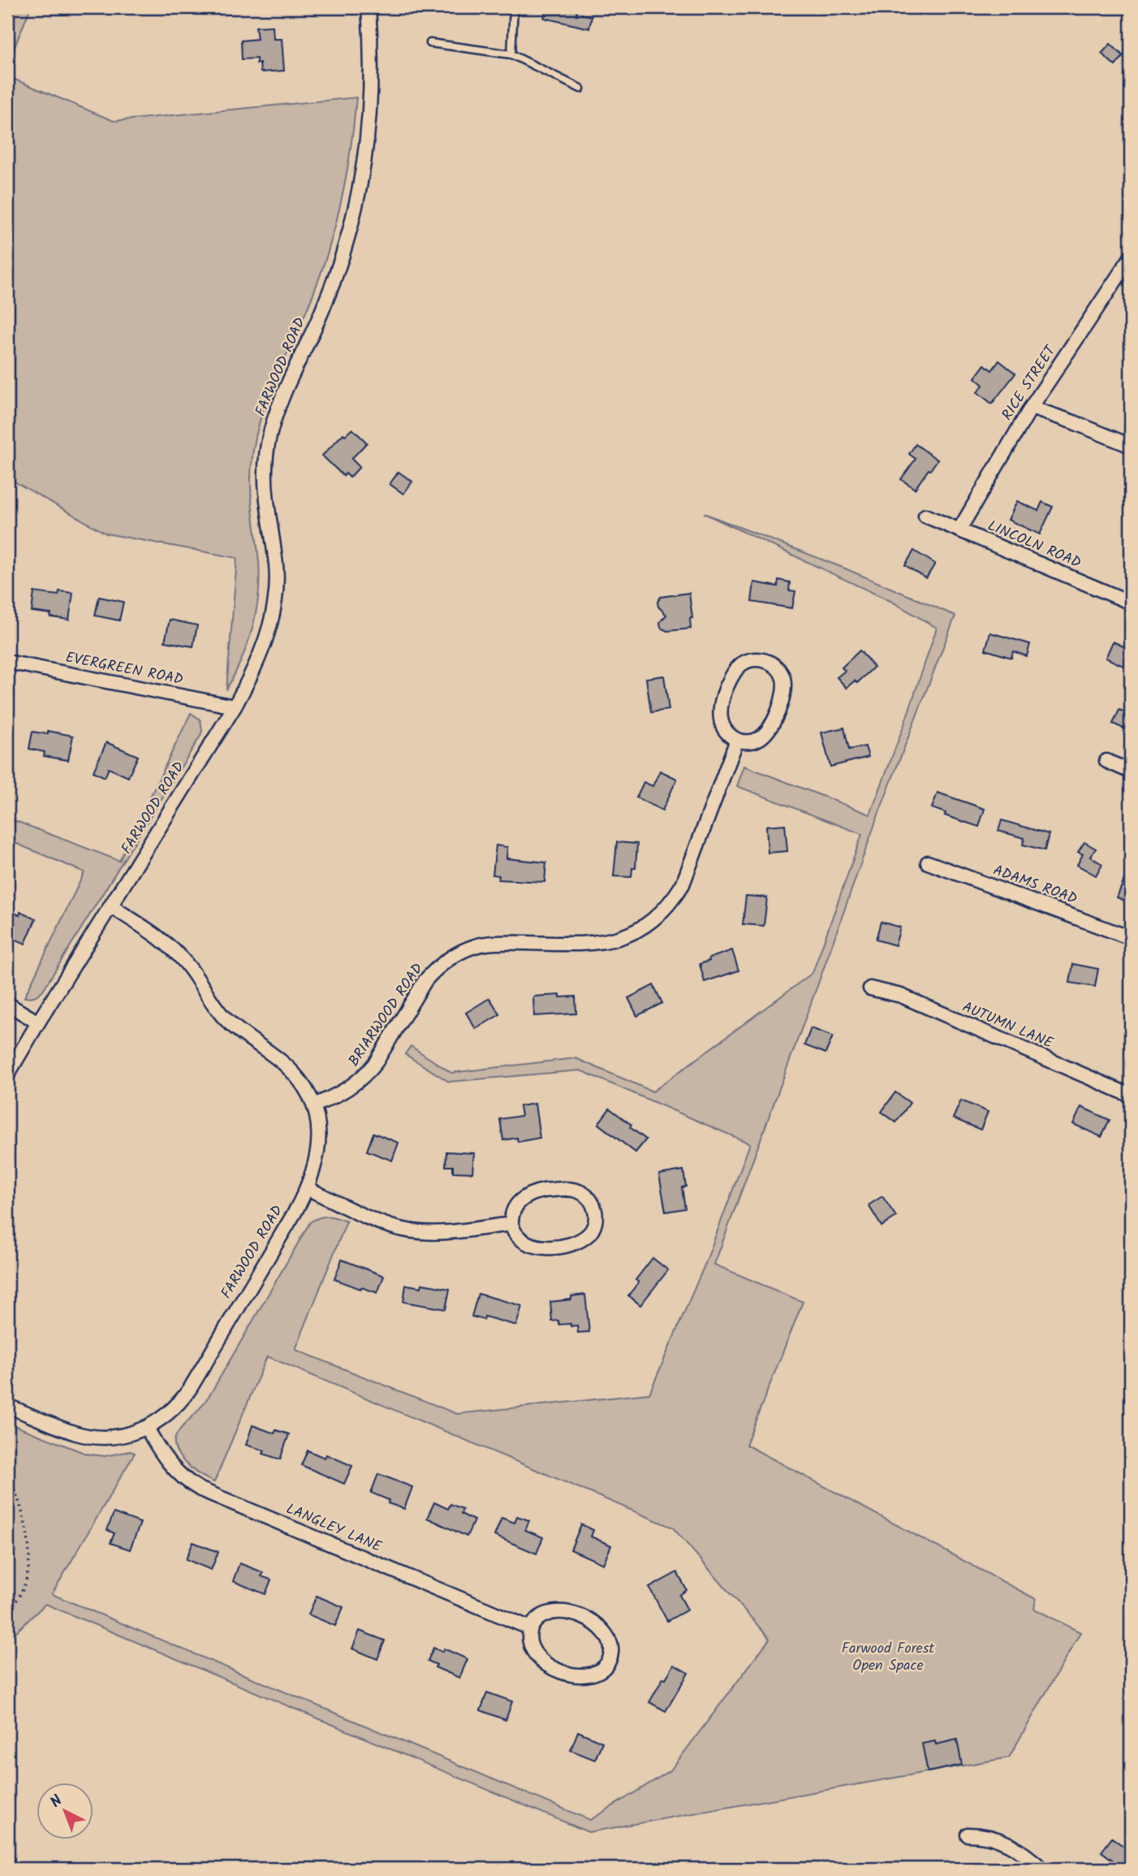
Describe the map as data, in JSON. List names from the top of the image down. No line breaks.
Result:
{"streets":{"street":["FARWOOD ROAD","RICE STREET","LINCOLN ROAD","EVERGREEN ROAD","ADAMS ROAD","BRIARWOOD ROAD","AUTUMN LANE","LANGLEY LANE"]},"crossings":[["FARWOOD ROAD","EVERGREEN ROAD"],["FARWOOD ROAD","BRIARWOOD ROAD"],["FARWOOD ROAD","LANGLEY LANE"],["RICE STREET","LINCOLN ROAD"]],"parks":["Farwood Forest Open Space"],"north":"top left"}
